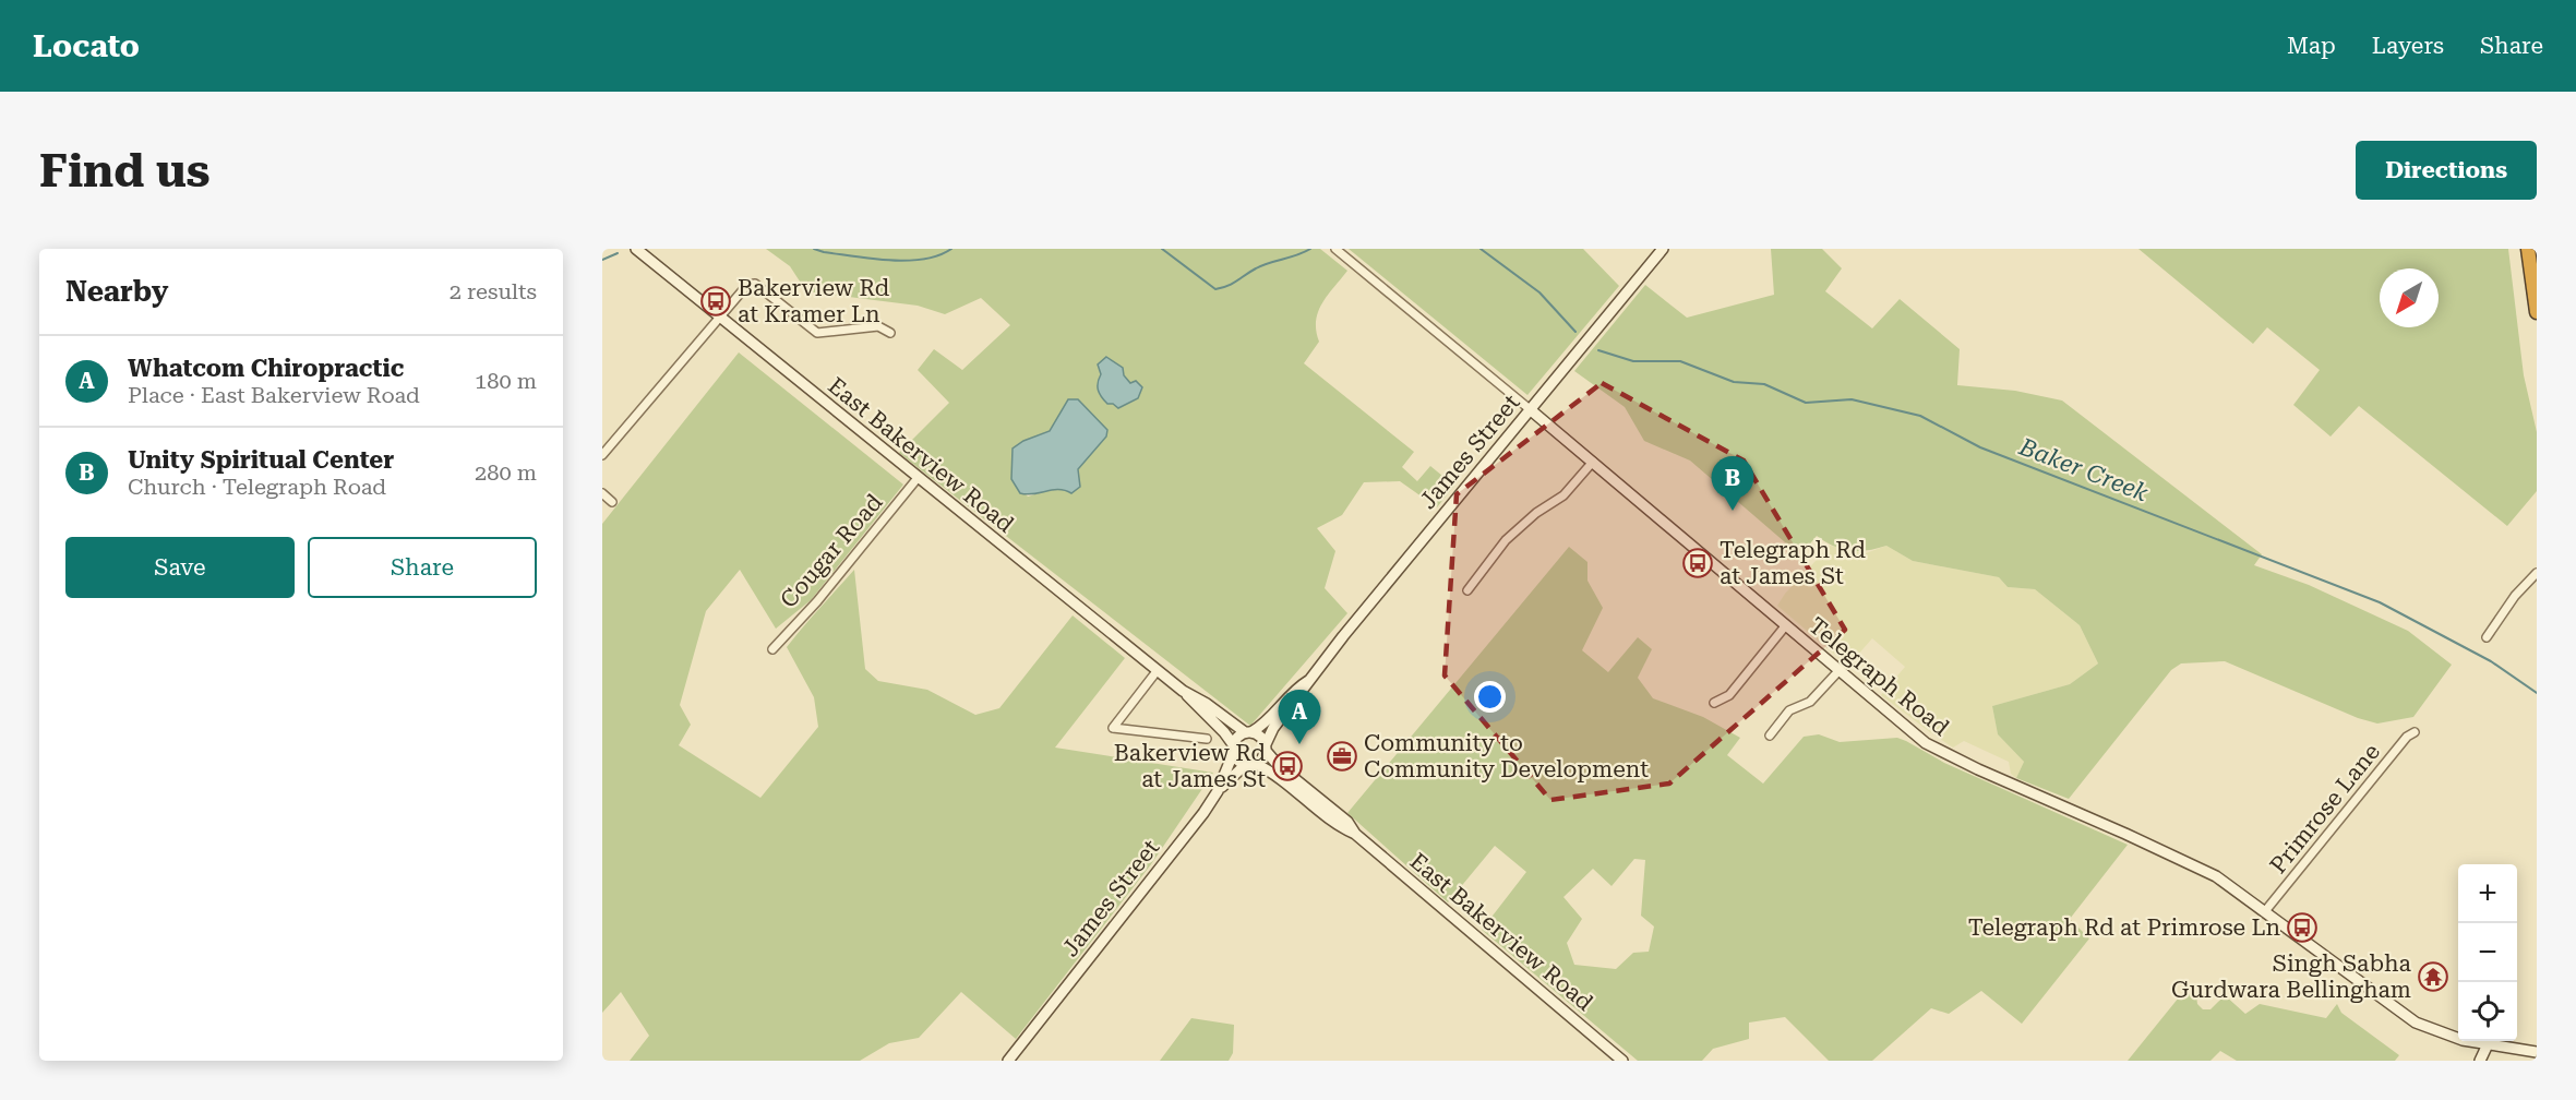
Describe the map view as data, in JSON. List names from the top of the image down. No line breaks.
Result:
{"streets":{"main road":["James Street","East Bakerview Road","Telegraph Road"],"street":["Cougar Road","Primrose Lane"]},"crossings":[["James Street","East Bakerview Road"],["James Street","Telegraph Road"],["East Bakerview Road","Cougar Road"],["Telegraph Road","Primrose Lane"]],"water":["Baker Creek"],"places":{"bus stop":["Bakerview Rd at Kramer Ln","Telegraph Rd at James St","Bakerview Rd at James St","Telegraph Rd at Primrose Ln"],"office":["Community to Community Development"],"temple":["Singh Sabha Gurdwara Bellingham"]},"north":"bottom left","page":{"header":"Locato","nav":["Map","Layers","Share"],"buttons":["Directions",["Save","Share"]],"title":"Find us","heading":["Nearby","2 results"],"list":[{"mark":"A","name":"Whatcom Chiropractic","note":"Place · East Bakerview Road","value":"180 m"},{"mark":"B","name":"Unity Spiritual Center","note":"Church · Telegraph Road","value":"280 m"}],"pins":["B","A"],"map_buttons":["+","−"]}}
